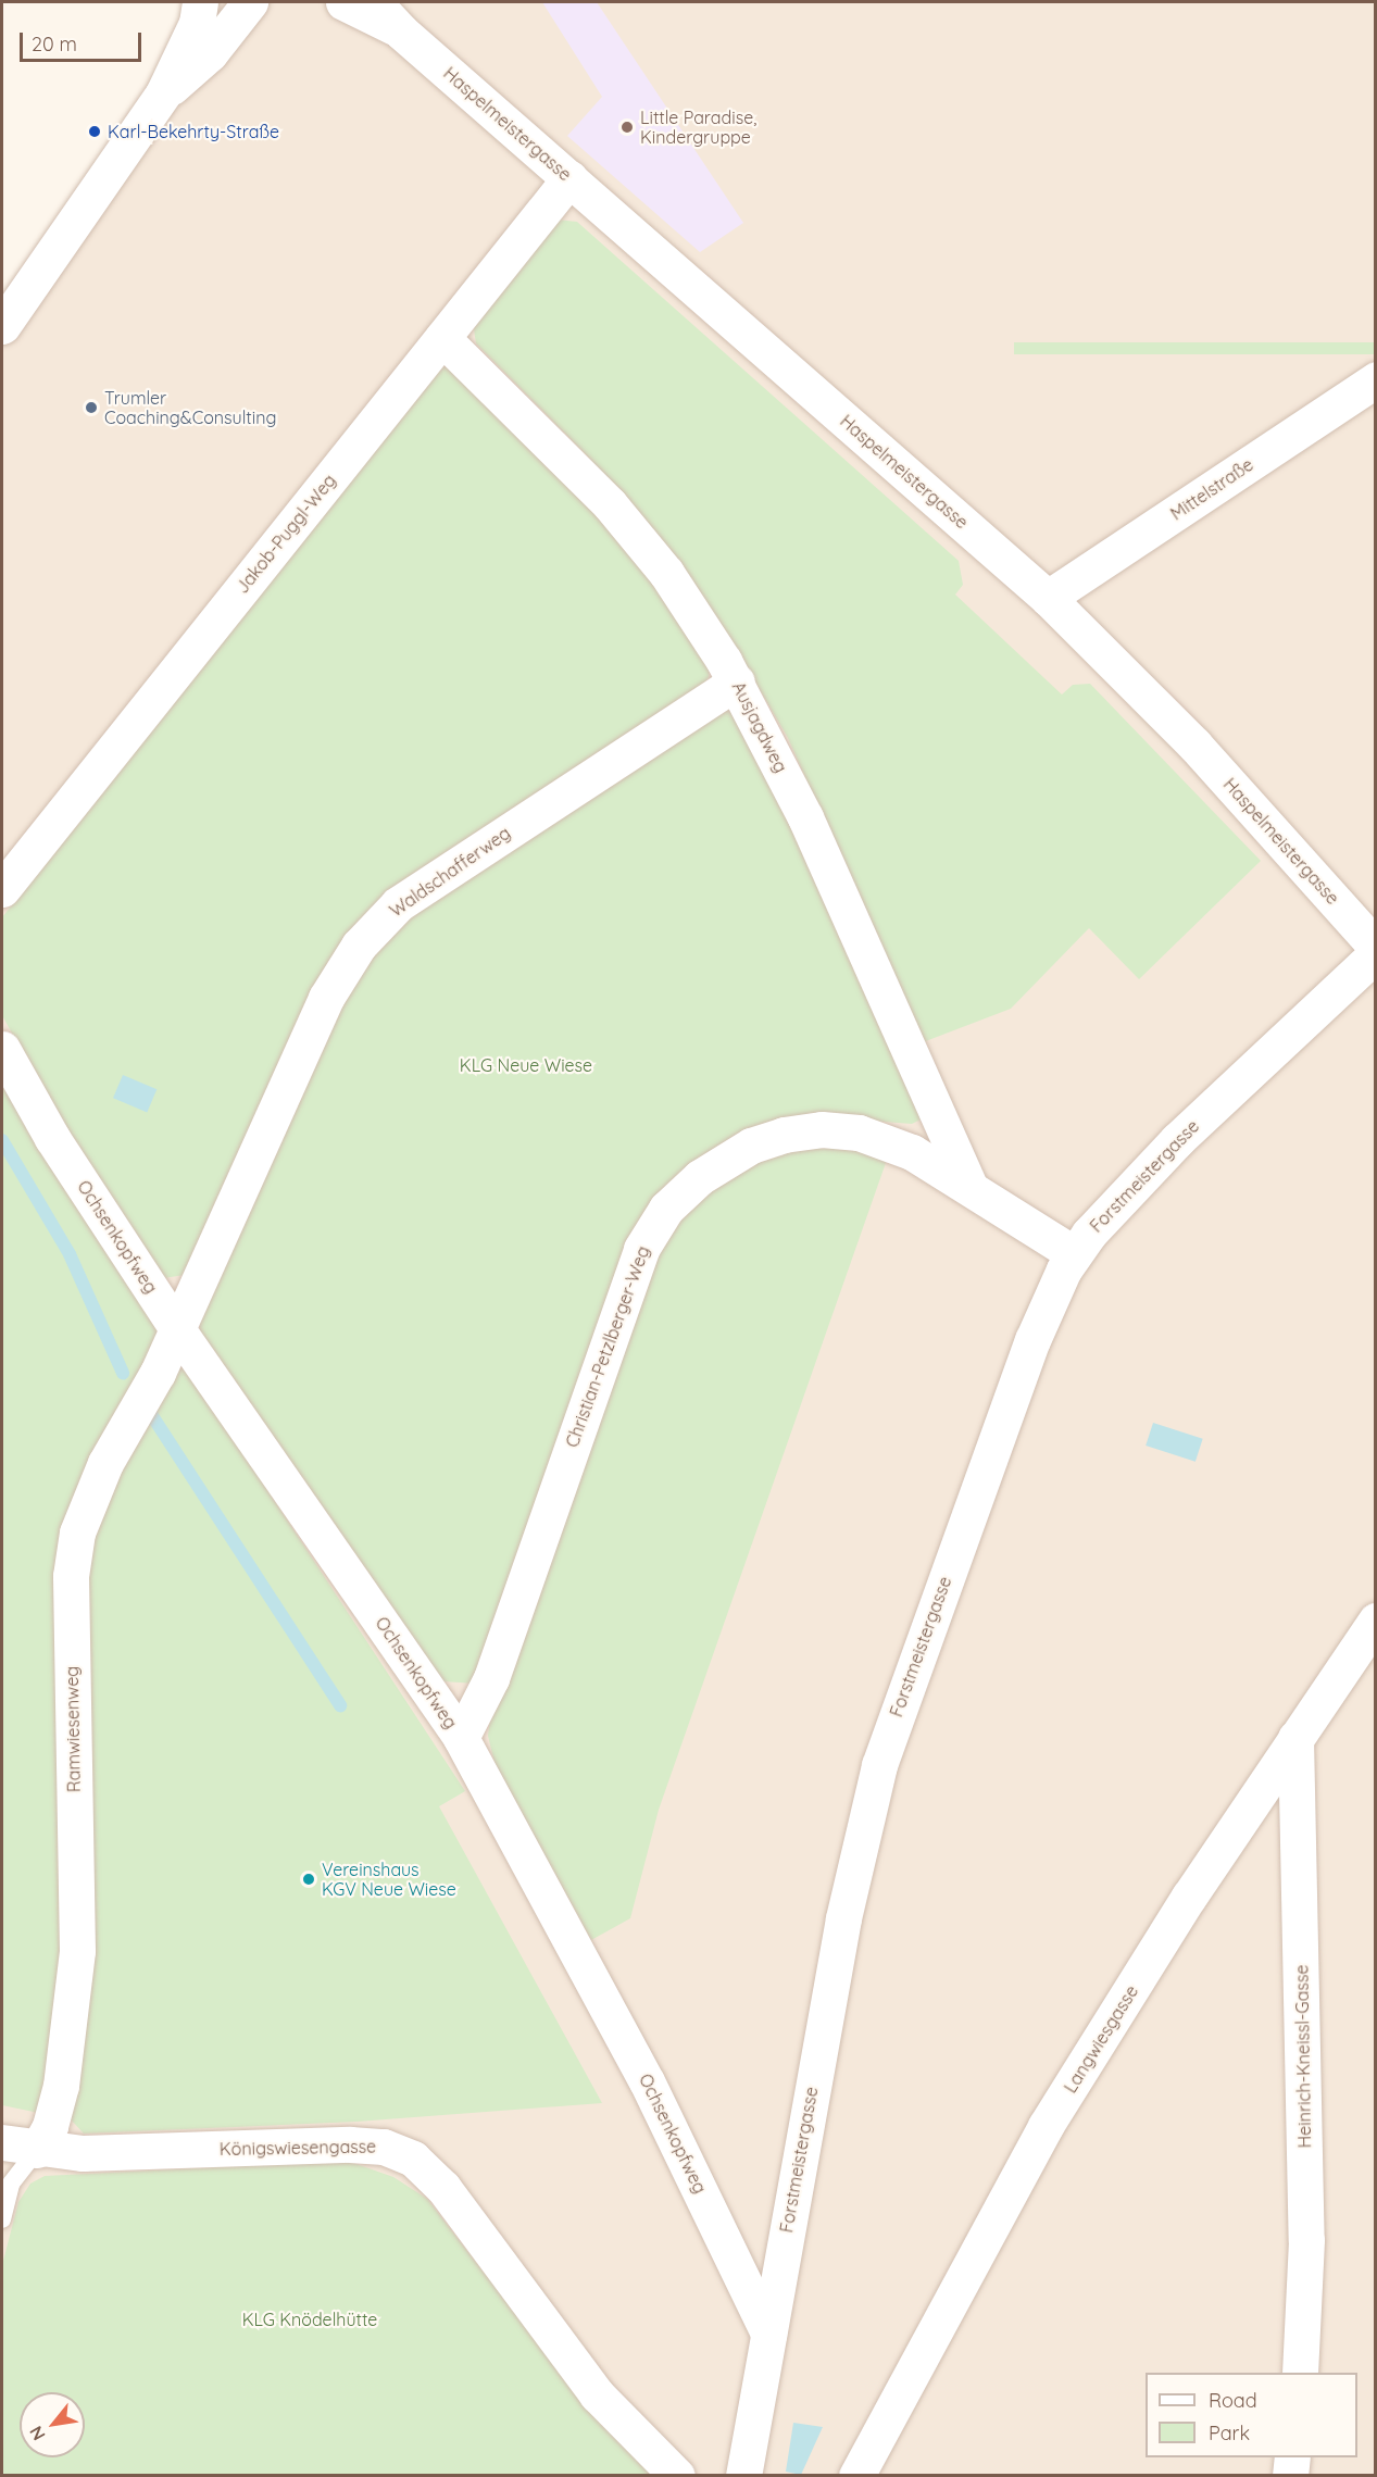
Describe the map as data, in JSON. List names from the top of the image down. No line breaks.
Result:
{"streets":{"street":["Haspelmeistergasse","Mittelstraße","Jakob-Puggl-Weg","Ausjagdweg","Waldschafferweg","Forstmeistergasse","Ochsenkopfweg","Christian-Petzlberger-Weg","Ramwiesenweg","Langwiesgasse","Heinrich-Kneissl-Gasse","Königswiesengasse"]},"crossings":[["Haspelmeistergasse","Mittelstraße"],["Haspelmeistergasse","Jakob-Puggl-Weg"],["Jakob-Puggl-Weg","Ausjagdweg"],["Ausjagdweg","Waldschafferweg"],["Ausjagdweg","Christian-Petzlberger-Weg"],["Waldschafferweg","Ochsenkopfweg"],["Waldschafferweg","Ramwiesenweg"],["Forstmeistergasse","Ochsenkopfweg"],["Forstmeistergasse","Christian-Petzlberger-Weg"],["Ochsenkopfweg","Christian-Petzlberger-Weg"],["Ochsenkopfweg","Ramwiesenweg"],["Ramwiesenweg","Königswiesengasse"],["Langwiesgasse","Heinrich-Kneissl-Gasse"]],"parks":["KLG Neue Wiese","KLG Knödelhütte"],"places":["Little Paradise, Kindergruppe","Karl-Bekehrty-Straße","Trumler Coaching&Consulting","Vereinshaus KGV Neue Wiese"],"legend":["Road","Park"],"scale_bar":"20 m","north":"bottom left"}
